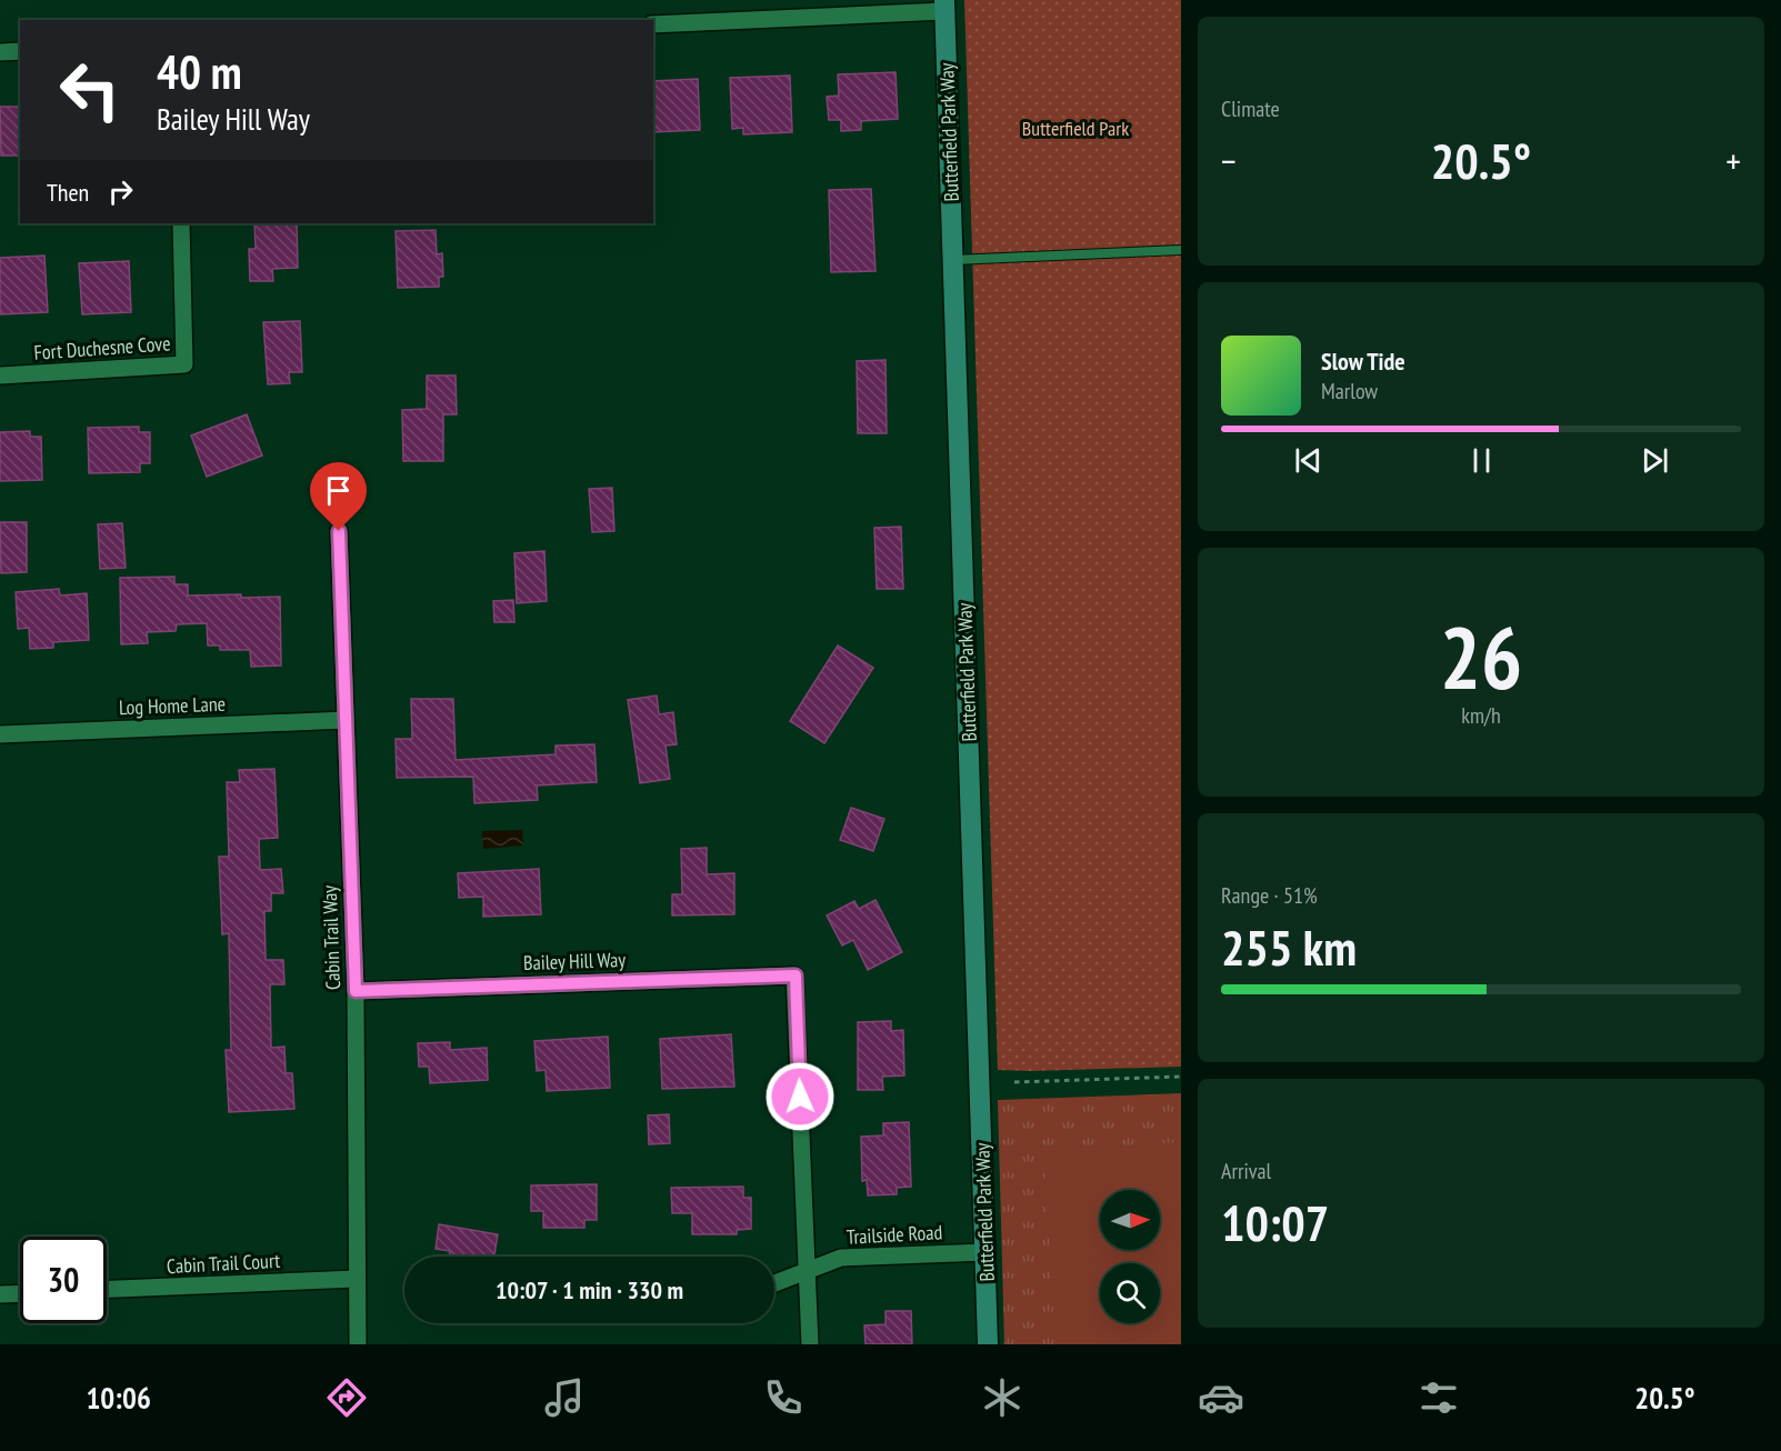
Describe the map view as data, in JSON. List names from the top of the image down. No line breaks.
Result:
{"streets":{"street":["Butterfield Park Way","Fort Duchesne Cove","Log Home Lane","Cabin Trail Way","Bailey Hill Way","Trailside Road","Cabin Trail Court"]},"crossings":[["Butterfield Park Way","Trailside Road"],["Log Home Lane","Cabin Trail Way"],["Cabin Trail Way","Bailey Hill Way"],["Cabin Trail Way","Cabin Trail Court"],["Bailey Hill Way","Trailside Road"]],"parks":["Butterfield Park"],"north":"right","page":{"tile":["Climate",["26","km/h"],["Range · 51%","255 km"],["Arrival","10:07"]],"turn":["40 m","Bailey Hill Way"],"heat":["−","20.5°","+"],"then":"Then","song":["Slow Tide","Marlow"],"limit":"30","trip":"10:07 · 1 min · 330 m","tabs":["10:06","20.5°"]}}
